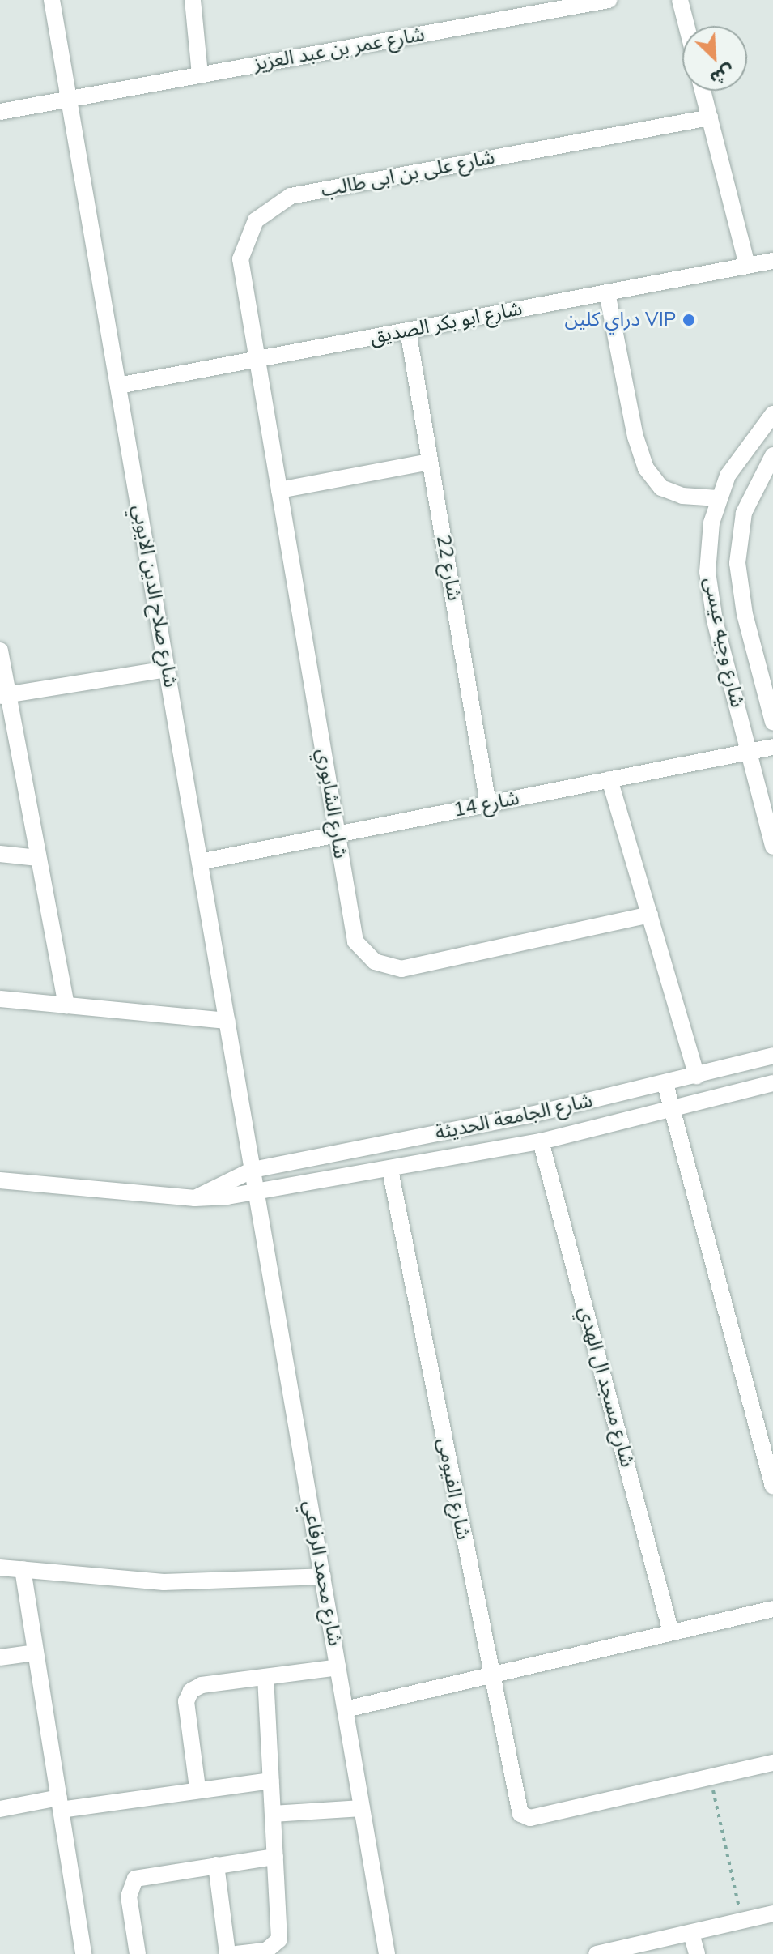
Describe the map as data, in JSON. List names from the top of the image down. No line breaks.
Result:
{"streets":{"street":["شارع عمر بن عبد العزيز","شارع على بن ابى طالب","شارع ابو بكر الصديق","شارع 22","شارع صلاح الدين الايوبي","شارع وجيه عيسى","شارع الشابوري","شارع 14","شارع الجامعة الحديثة","شارع مسجد ال الهدي","شارع الفيومى","شارع محمد الرفاعي"]},"crossings":[["شارع عمر بن عبد العزيز","شارع صلاح الدين الايوبي"],["شارع على بن ابى طالب","شارع ابو بكر الصديق"],["شارع على بن ابى طالب","شارع الشابوري"],["شارع ابو بكر الصديق","شارع 22"],["شارع ابو بكر الصديق","شارع صلاح الدين الايوبي"],["شارع ابو بكر الصديق","شارع الشابوري"],["شارع 22","شارع 14"],["شارع صلاح الدين الايوبي","شارع 14"],["شارع صلاح الدين الايوبي","شارع الجامعة الحديثة"],["شارع صلاح الدين الايوبي","شارع محمد الرفاعي"],["شارع وجيه عيسى","شارع 14"],["شارع الشابوري","شارع 14"],["شارع الجامعة الحديثة","شارع مسجد ال الهدي"],["شارع الجامعة الحديثة","شارع الفيومى"],["شارع الجامعة الحديثة","شارع محمد الرفاعي"]],"places":["دراي كلين VIP"],"north":"bottom right"}
